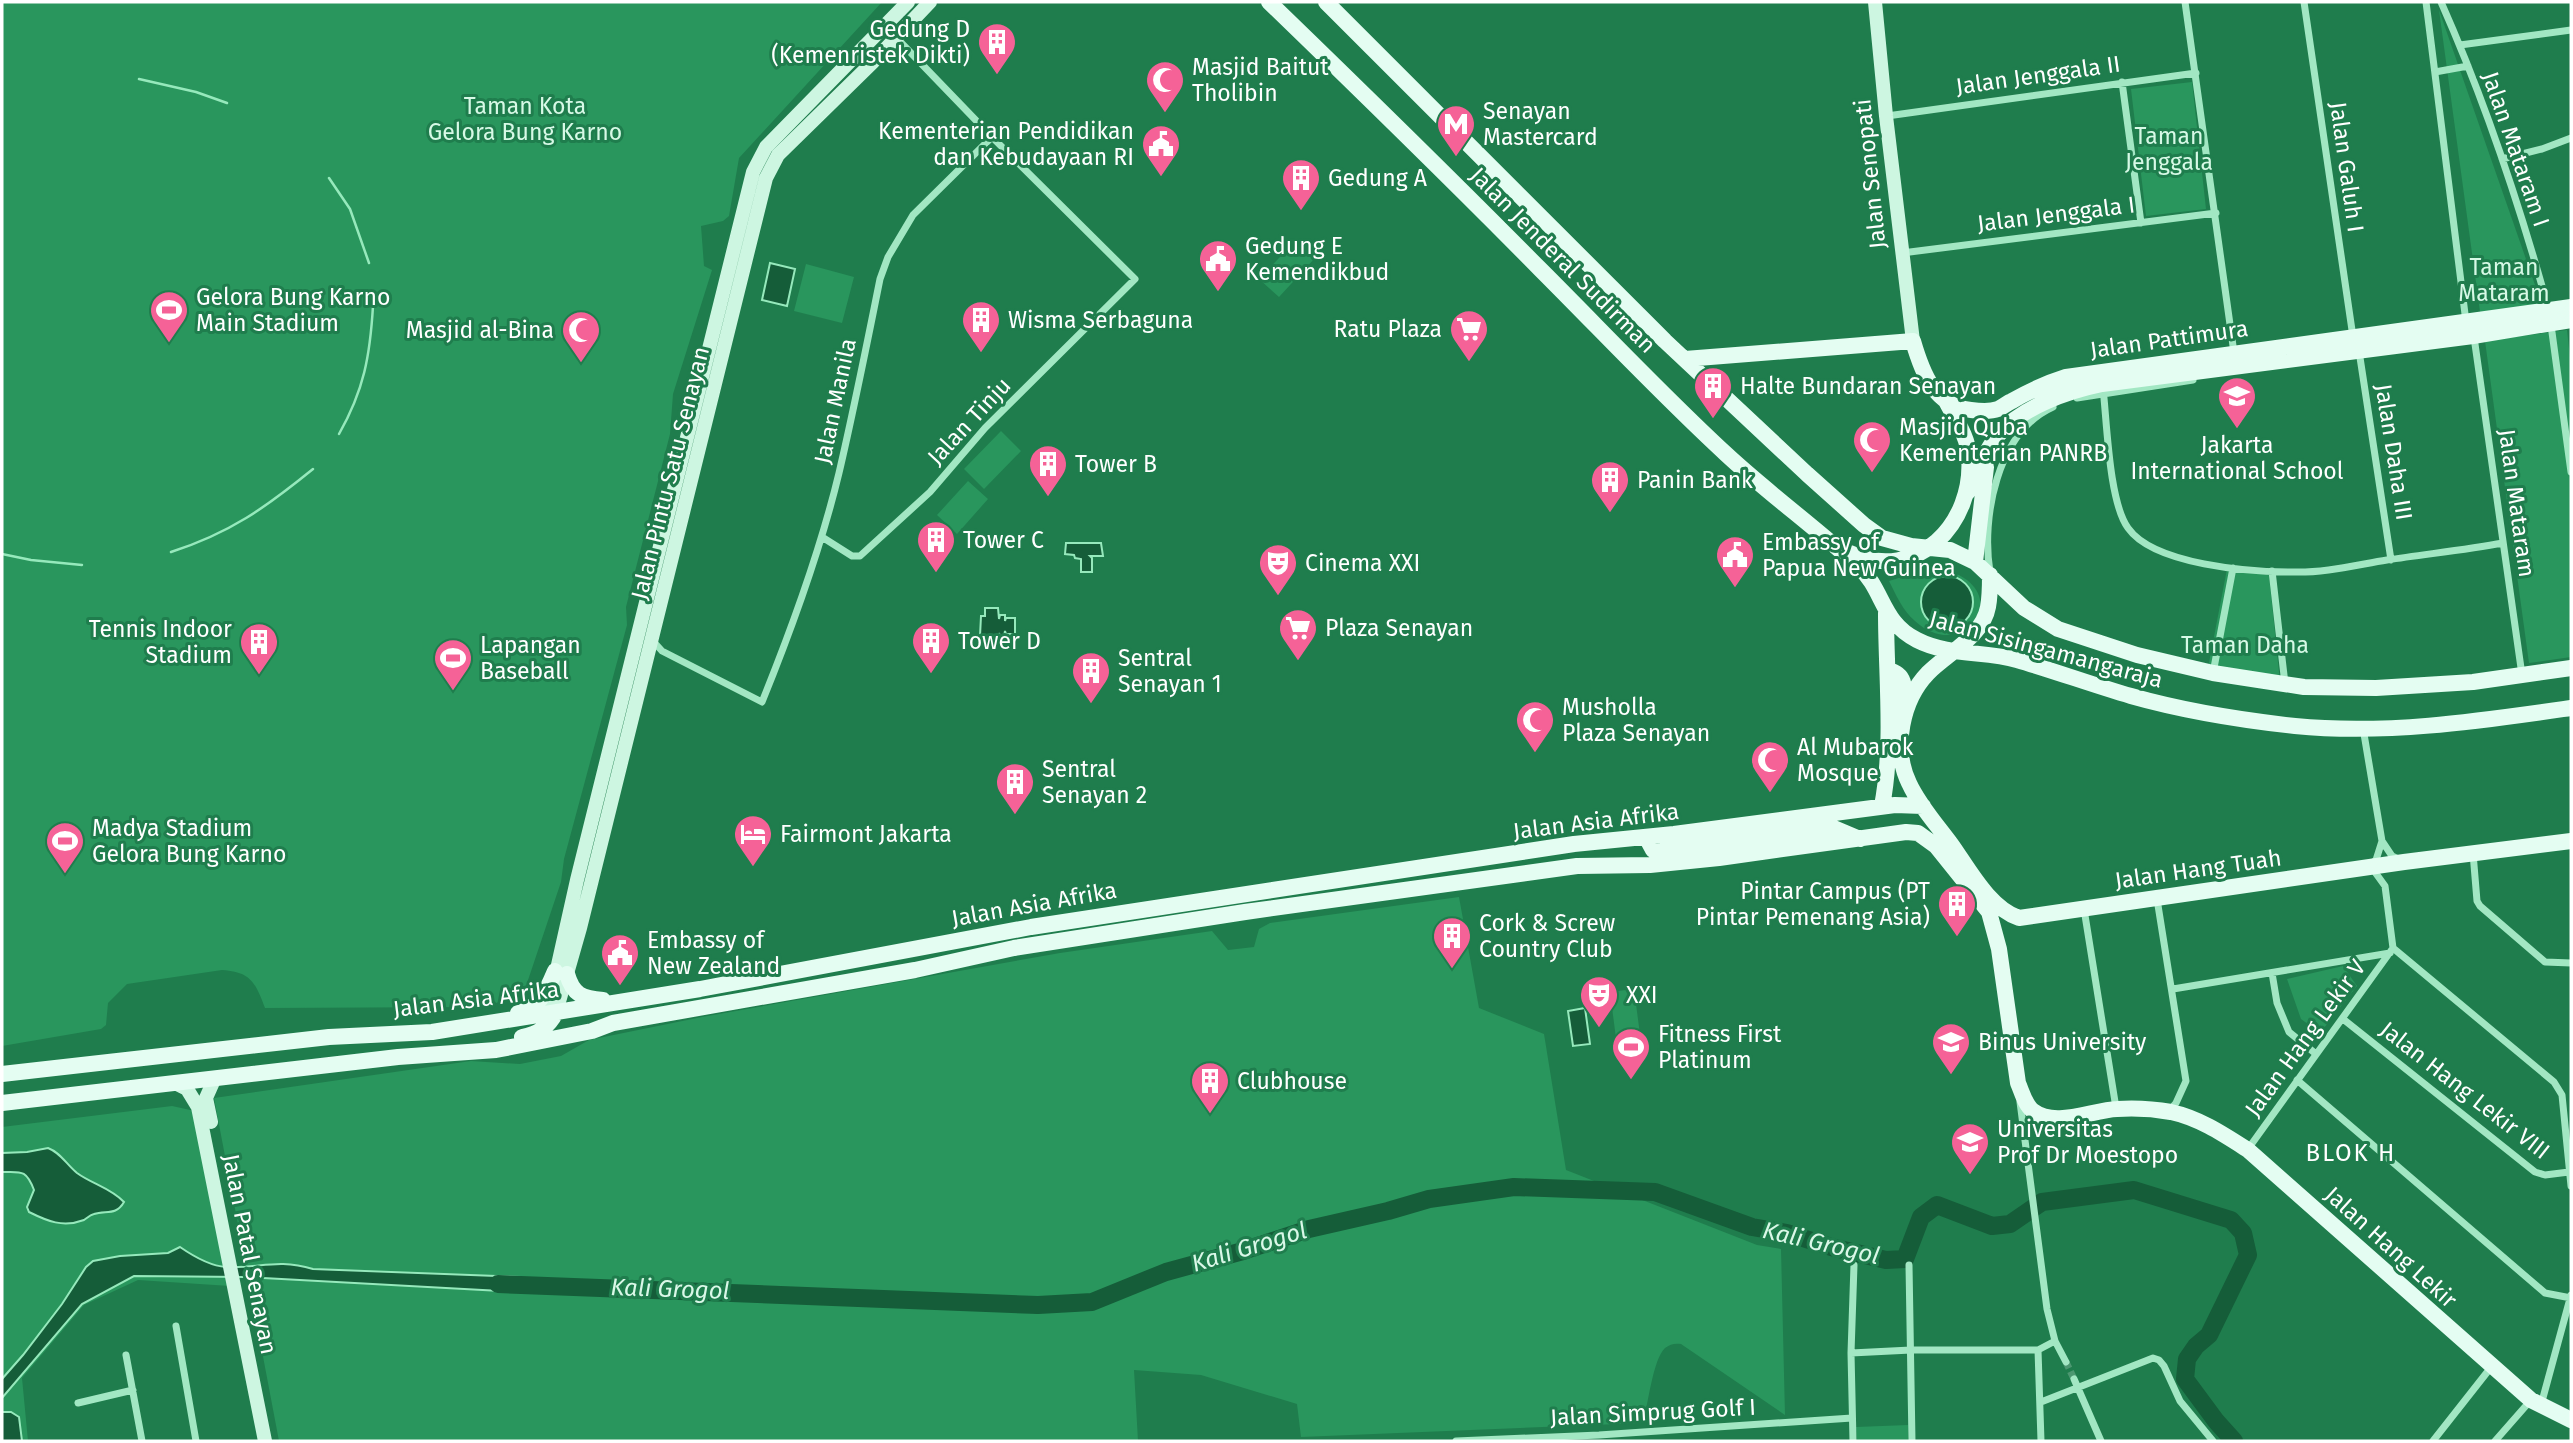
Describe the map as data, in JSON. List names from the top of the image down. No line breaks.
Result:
{"streets":{"main road":["Jalan Senopati","Jalan Jenderal Sudirman","Jalan Pattimura","Jalan Pintu Satu Senayan","Jalan Sisingamangaraja","Jalan Asia Afrika","Jalan Hang Tuah","Jalan Hang Lekir","Jalan Patal Senayan"],"street":["Jalan Jenggala II","Jalan Mataram I","Jalan Galuh I","Jalan Jenggala I","Jalan Manila","Jalan Tinju","Jalan Daha III","Jalan Mataram","Jalan Hang Lekir V","Jalan Hang Lekir VIII","Jalan Simprug Golf I"]},"crossings":[["Jalan Jenggala II","Jalan Senopati"],["Jalan Mataram I","Jalan Pattimura"],["Jalan Galuh I","Jalan Pattimura"],["Jalan Galuh I","Jalan Daha III"],["Jalan Senopati","Jalan Jenggala I"],["Jalan Senopati","Jalan Jenderal Sudirman"],["Jalan Jenderal Sudirman","Jalan Sisingamangaraja"],["Jalan Pattimura","Jalan Daha III"],["Jalan Pattimura","Jalan Mataram"],["Jalan Pattimura","Jalan Sisingamangaraja"],["Jalan Manila","Jalan Tinju"],["Jalan Manila","Jalan Pintu Satu Senayan"],["Jalan Pintu Satu Senayan","Jalan Asia Afrika"],["Jalan Mataram","Jalan Sisingamangaraja"],["Jalan Asia Afrika","Jalan Patal Senayan"],["Jalan Hang Lekir V","Jalan Hang Lekir VIII"],["Jalan Hang Lekir V","Jalan Hang Lekir"]],"districts":["BLOK H"],"water":["Kali Grogol"],"parks":["Taman Kota Gelora Bung Karno","Taman Jenggala","Taman Mataram","Taman Daha"],"places":{"building":["Gedung D (Kemenristek Dikti)","Gedung A","Wisma Serbaguna","Halte Bundaran Senayan","Tower B","Panin Bank","Tower C","Tower D","Tennis Indoor Stadium","Sentral Senayan 1","Sentral Senayan 2","Pintar Campus (PT Pintar Pemenang Asia)","Cork & Screw Country Club","Clubhouse"],"mosque":["Masjid Baitut Tholibin","Masjid al-Bina","Masjid Quba Kementerian PANRB","Musholla Plaza Senayan","Al Mubarok Mosque"],"metro station":["Senayan Mastercard"],"public building":["Kementerian Pendidikan dan Kebudayaan RI","Gedung E Kemendikbud","Embassy of Papua New Guinea","Embassy of New Zealand"],"sports":["Gelora Bung Karno Main Stadium","Lapangan Baseball","Madya Stadium Gelora Bung Karno","Fitness First Platinum"],"supermarket":["Ratu Plaza","Plaza Senayan"],"school or university":["Jakarta International School","Binus University","Universitas Prof Dr Moestopo"],"theatre":["Cinema XXI","XXI"],"hotel":["Fairmont Jakarta"]}}
